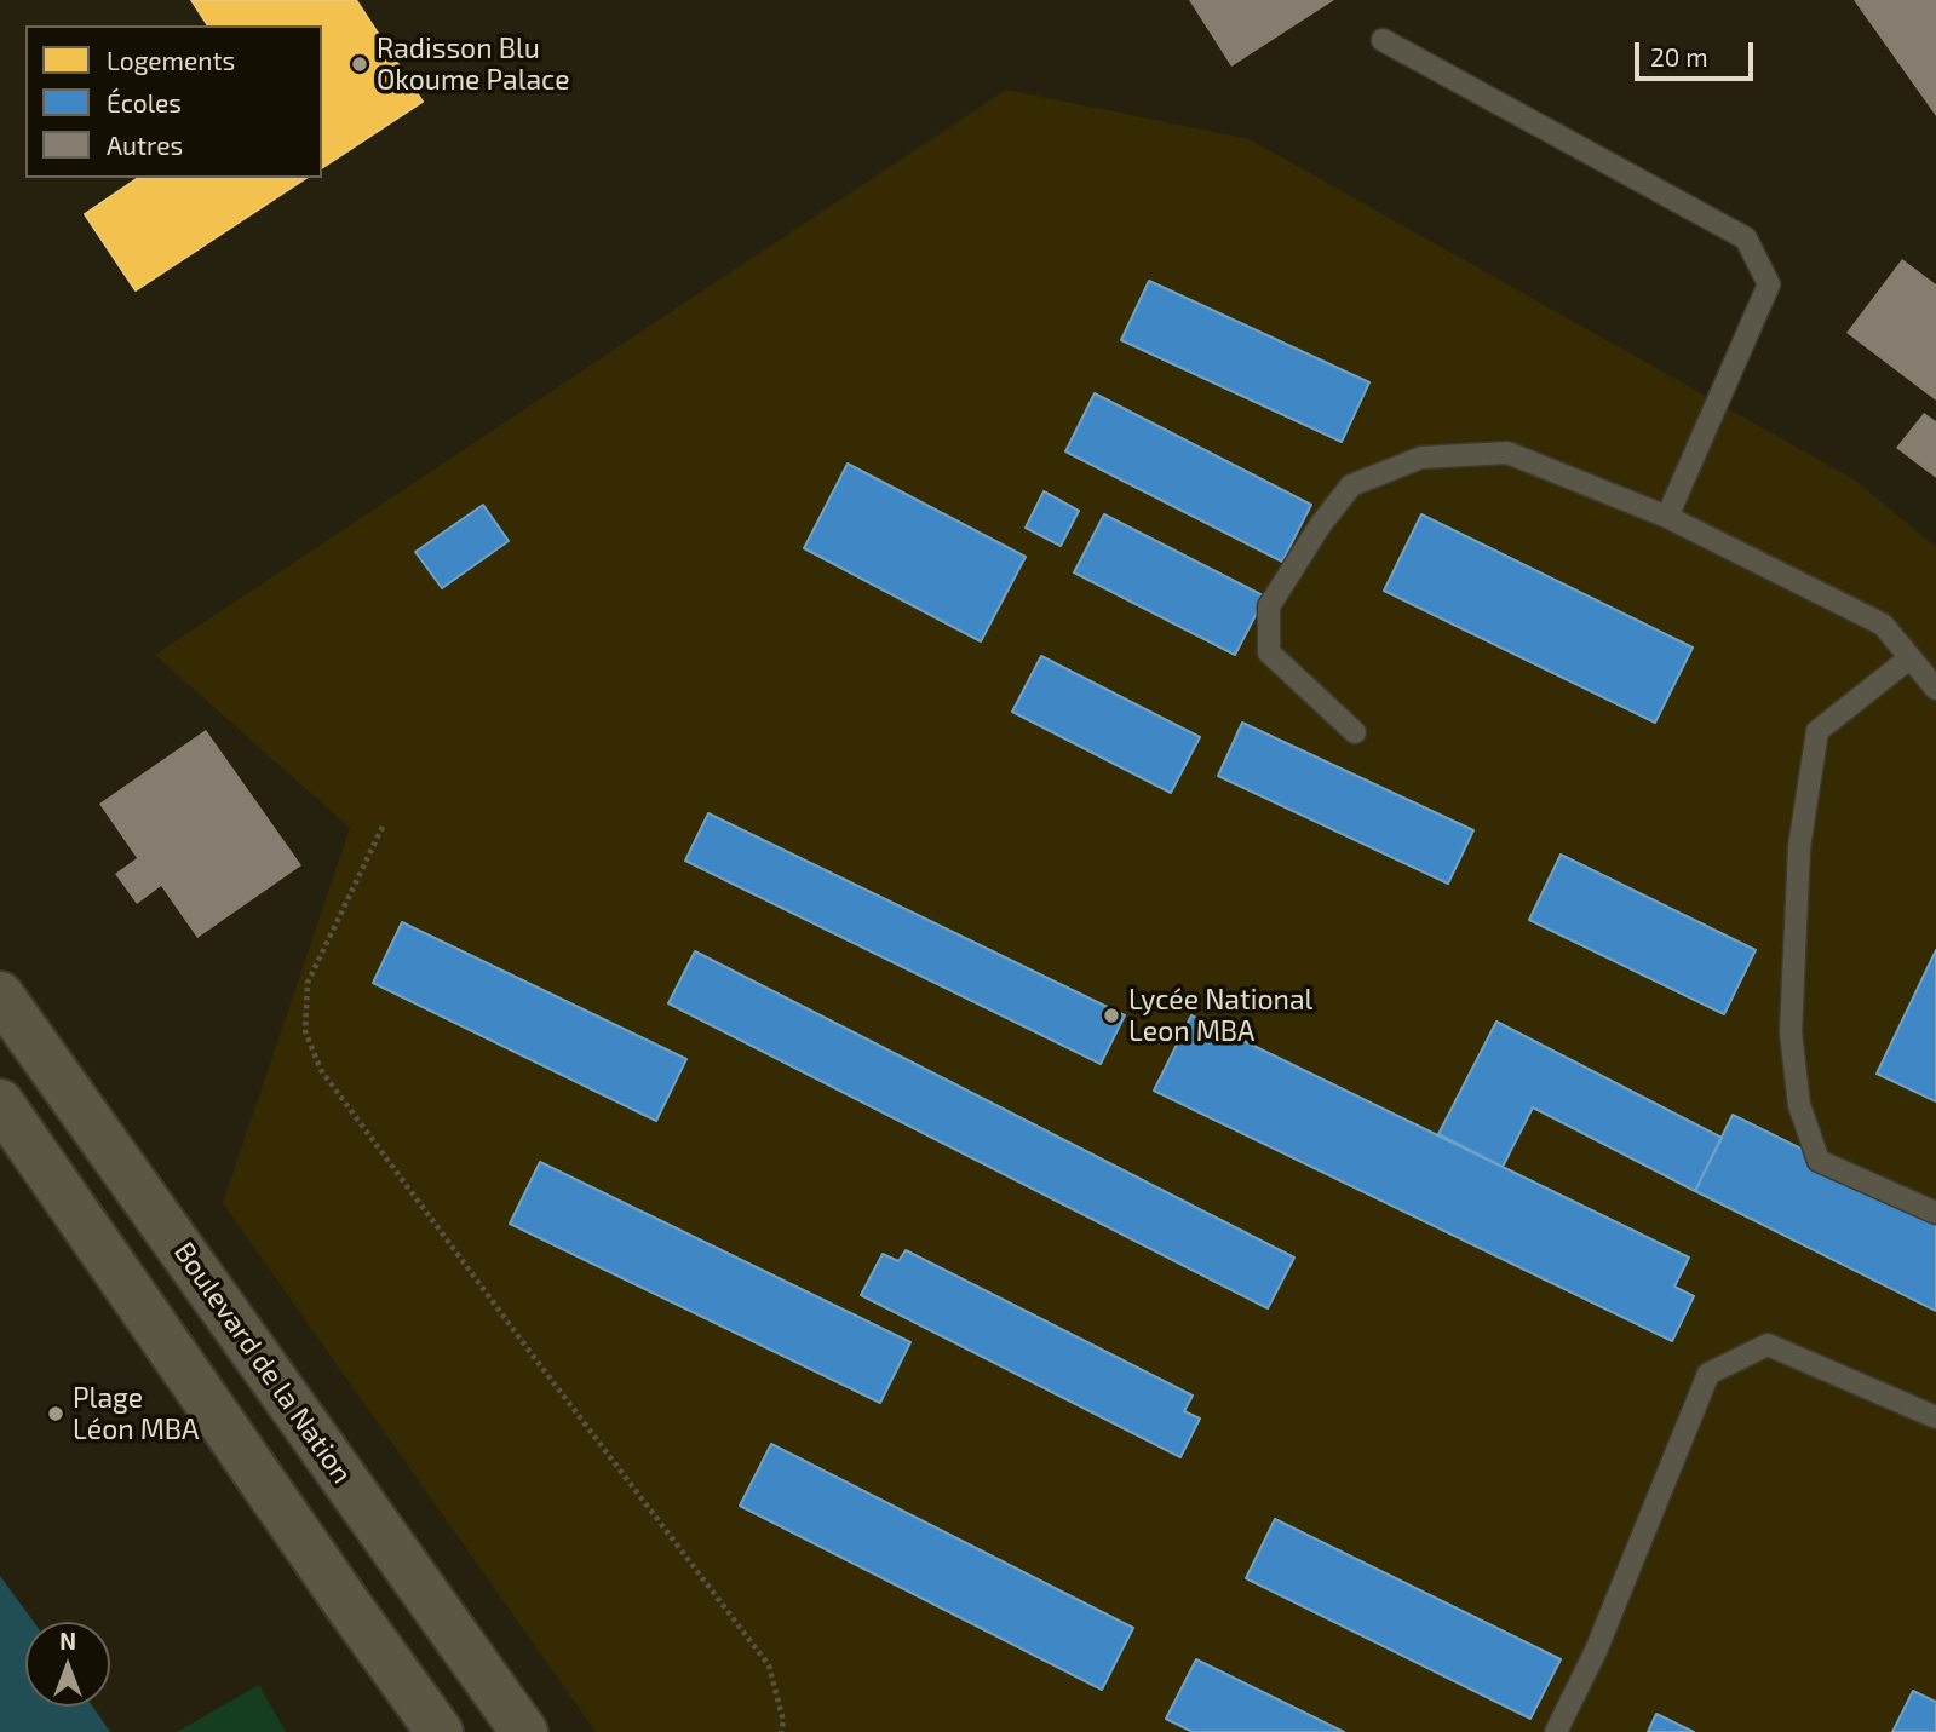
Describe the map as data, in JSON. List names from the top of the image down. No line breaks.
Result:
{"streets":{"main road":["Boulevard de la Nation"]},"places":["Radisson Blu Okoume Palace","Lycée National Leon MBA","Plage Léon MBA"],"legend":["Logements","Écoles","Autres"],"scale_bar":"20 m","north":"top"}
